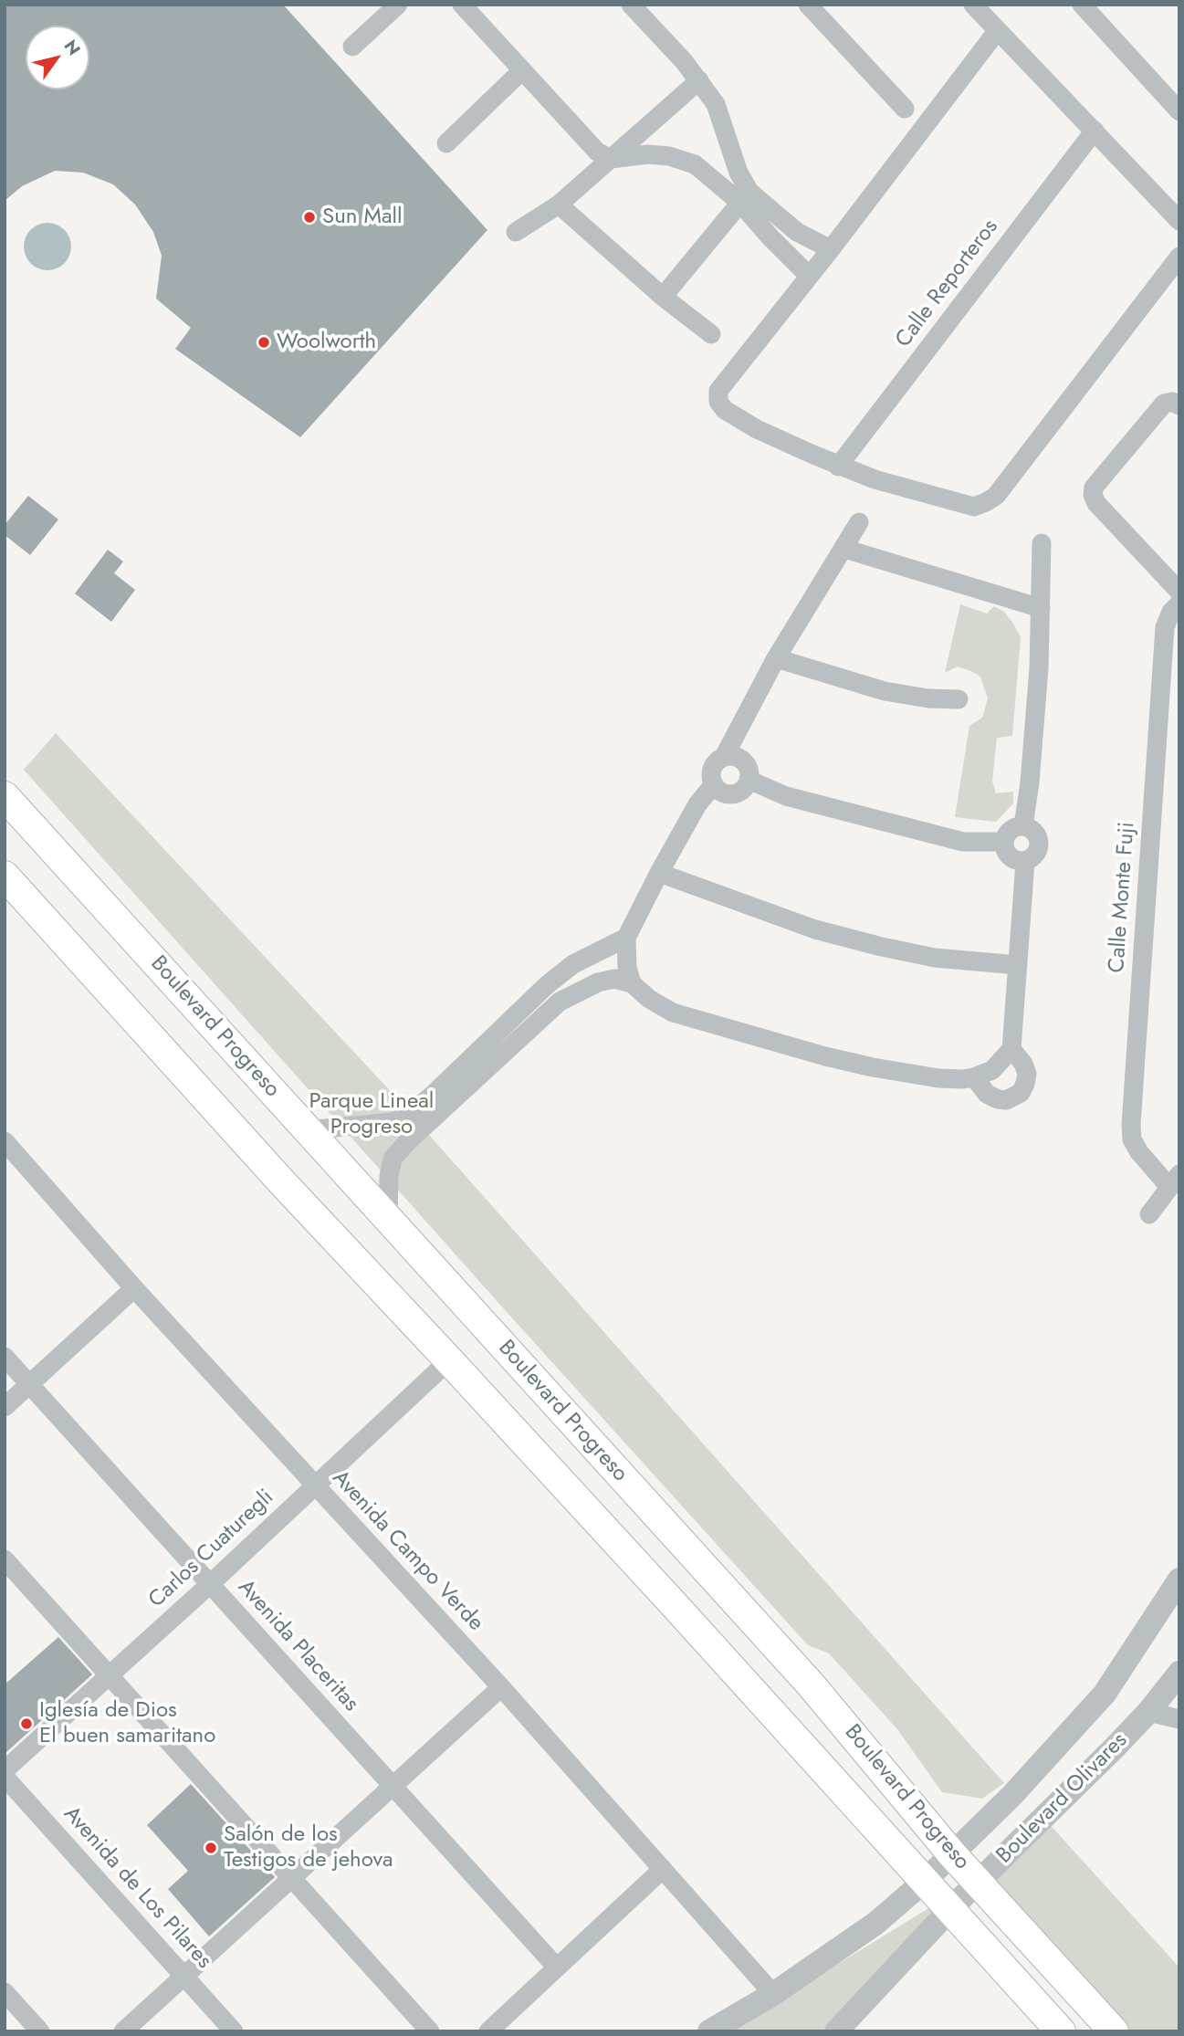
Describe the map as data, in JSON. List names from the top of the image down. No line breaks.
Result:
{"streets":{"main road":["Boulevard Progreso"],"street":["Calle Reporteros","Calle Monte Fuji","Carlos Cuaturegli","Avenida Campo Verde","Avenida Placeritas","Boulevard Olivares","Avenida de Los Pilares"]},"crossings":[["Boulevard Progreso","Carlos Cuaturegli"],["Boulevard Progreso","Boulevard Olivares"],["Carlos Cuaturegli","Avenida Campo Verde"],["Carlos Cuaturegli","Avenida Placeritas"],["Avenida Campo Verde","Boulevard Olivares"]],"parks":["Parque Lineal Progreso"],"places":["Sun Mall","Woolworth","Iglesía de Dios El buen samaritano","Salón de los Testigos de jehova"],"north":"top right"}
